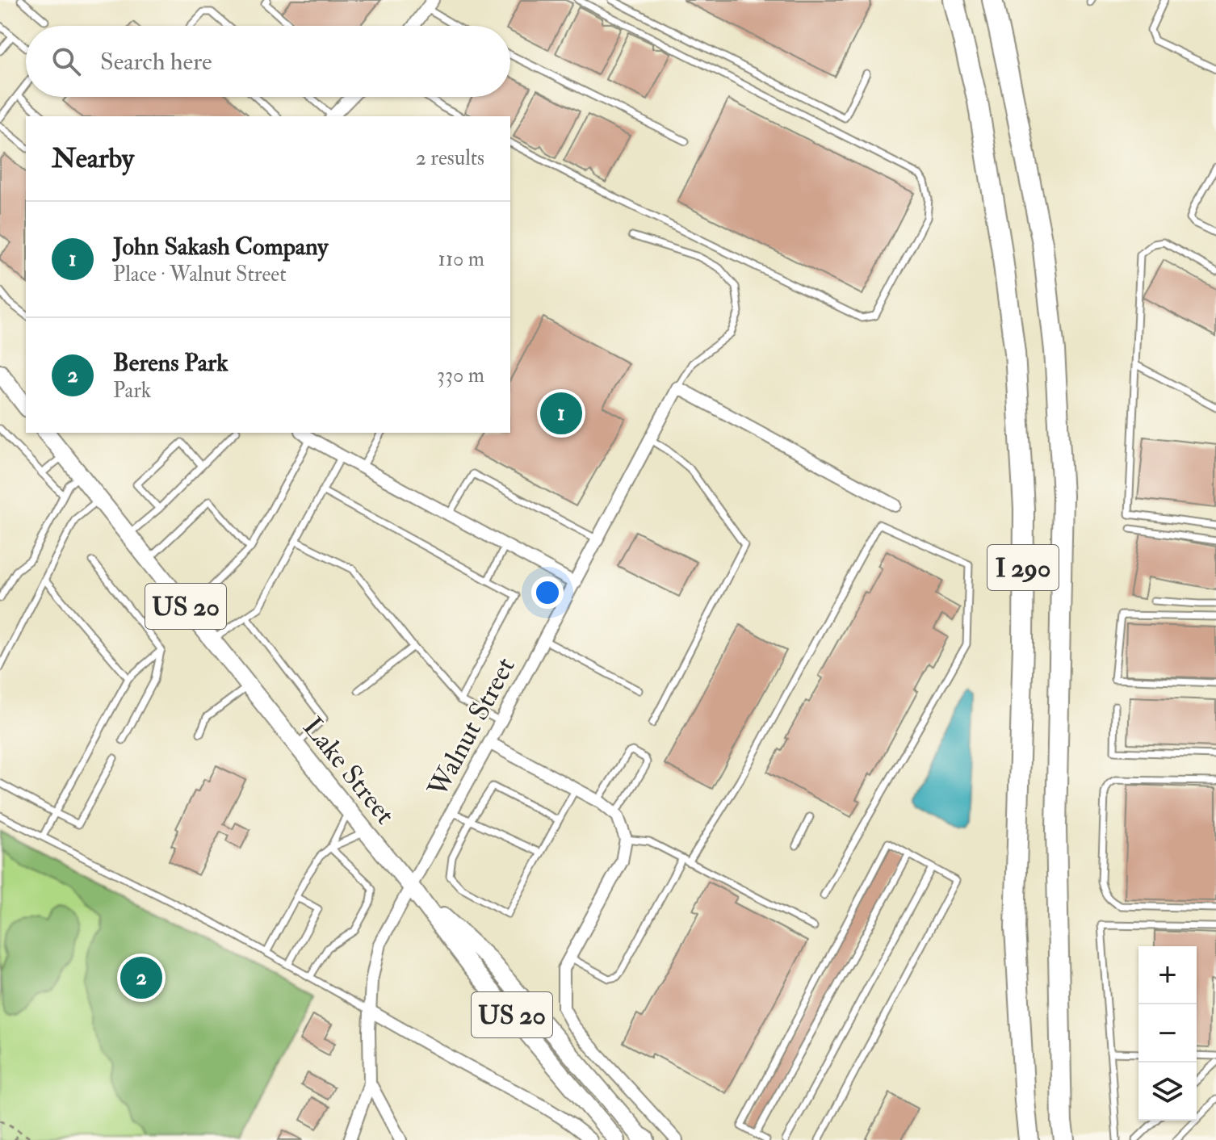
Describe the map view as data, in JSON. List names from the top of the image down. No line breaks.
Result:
{"streets":{"highway":["I 290"],"main road":["US 20","Lake Street"],"street":["Walnut Street"]},"crossings":[["US 20","Walnut Street"],["US 20","Lake Street"],["Walnut Street","Lake Street"]],"page":{"search":"Search here","heading":["Nearby","2 results"],"list":[{"mark":"1","name":"John Sakash Company","note":"Place · Walnut Street","value":"110 m"},{"mark":"2","name":"Berens Park","note":"Park","value":"330 m"}],"pins":["1","2"],"map_buttons":["+","−"]}}
